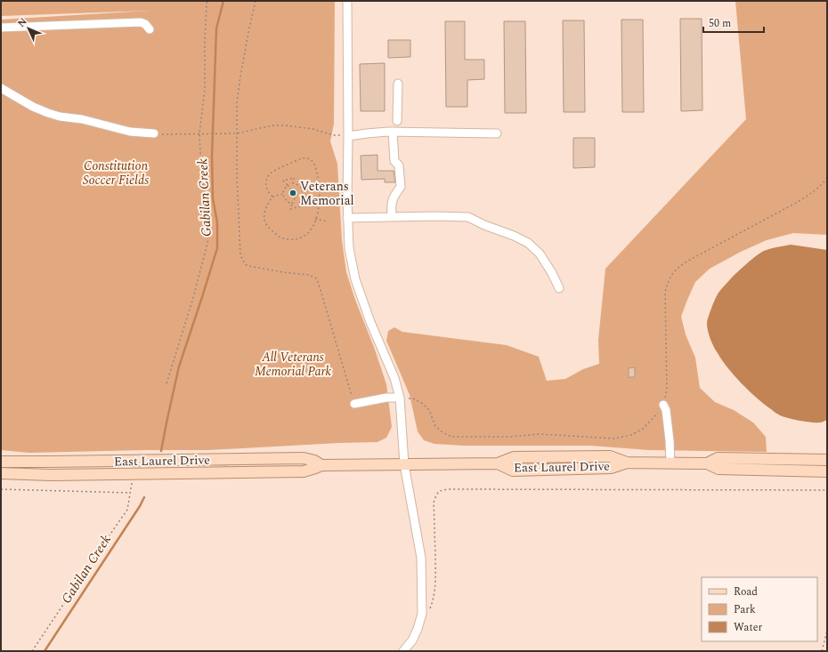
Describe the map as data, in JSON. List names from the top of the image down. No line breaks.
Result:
{"streets":{"main road":["East Laurel Drive"]},"water":["Gabilan Creek"],"parks":["Constitution Soccer Fields","All Veterans Memorial Park"],"places":["Veterans Memorial"],"legend":["Road","Park","Water"],"scale_bar":"50 m","north":"top left"}
